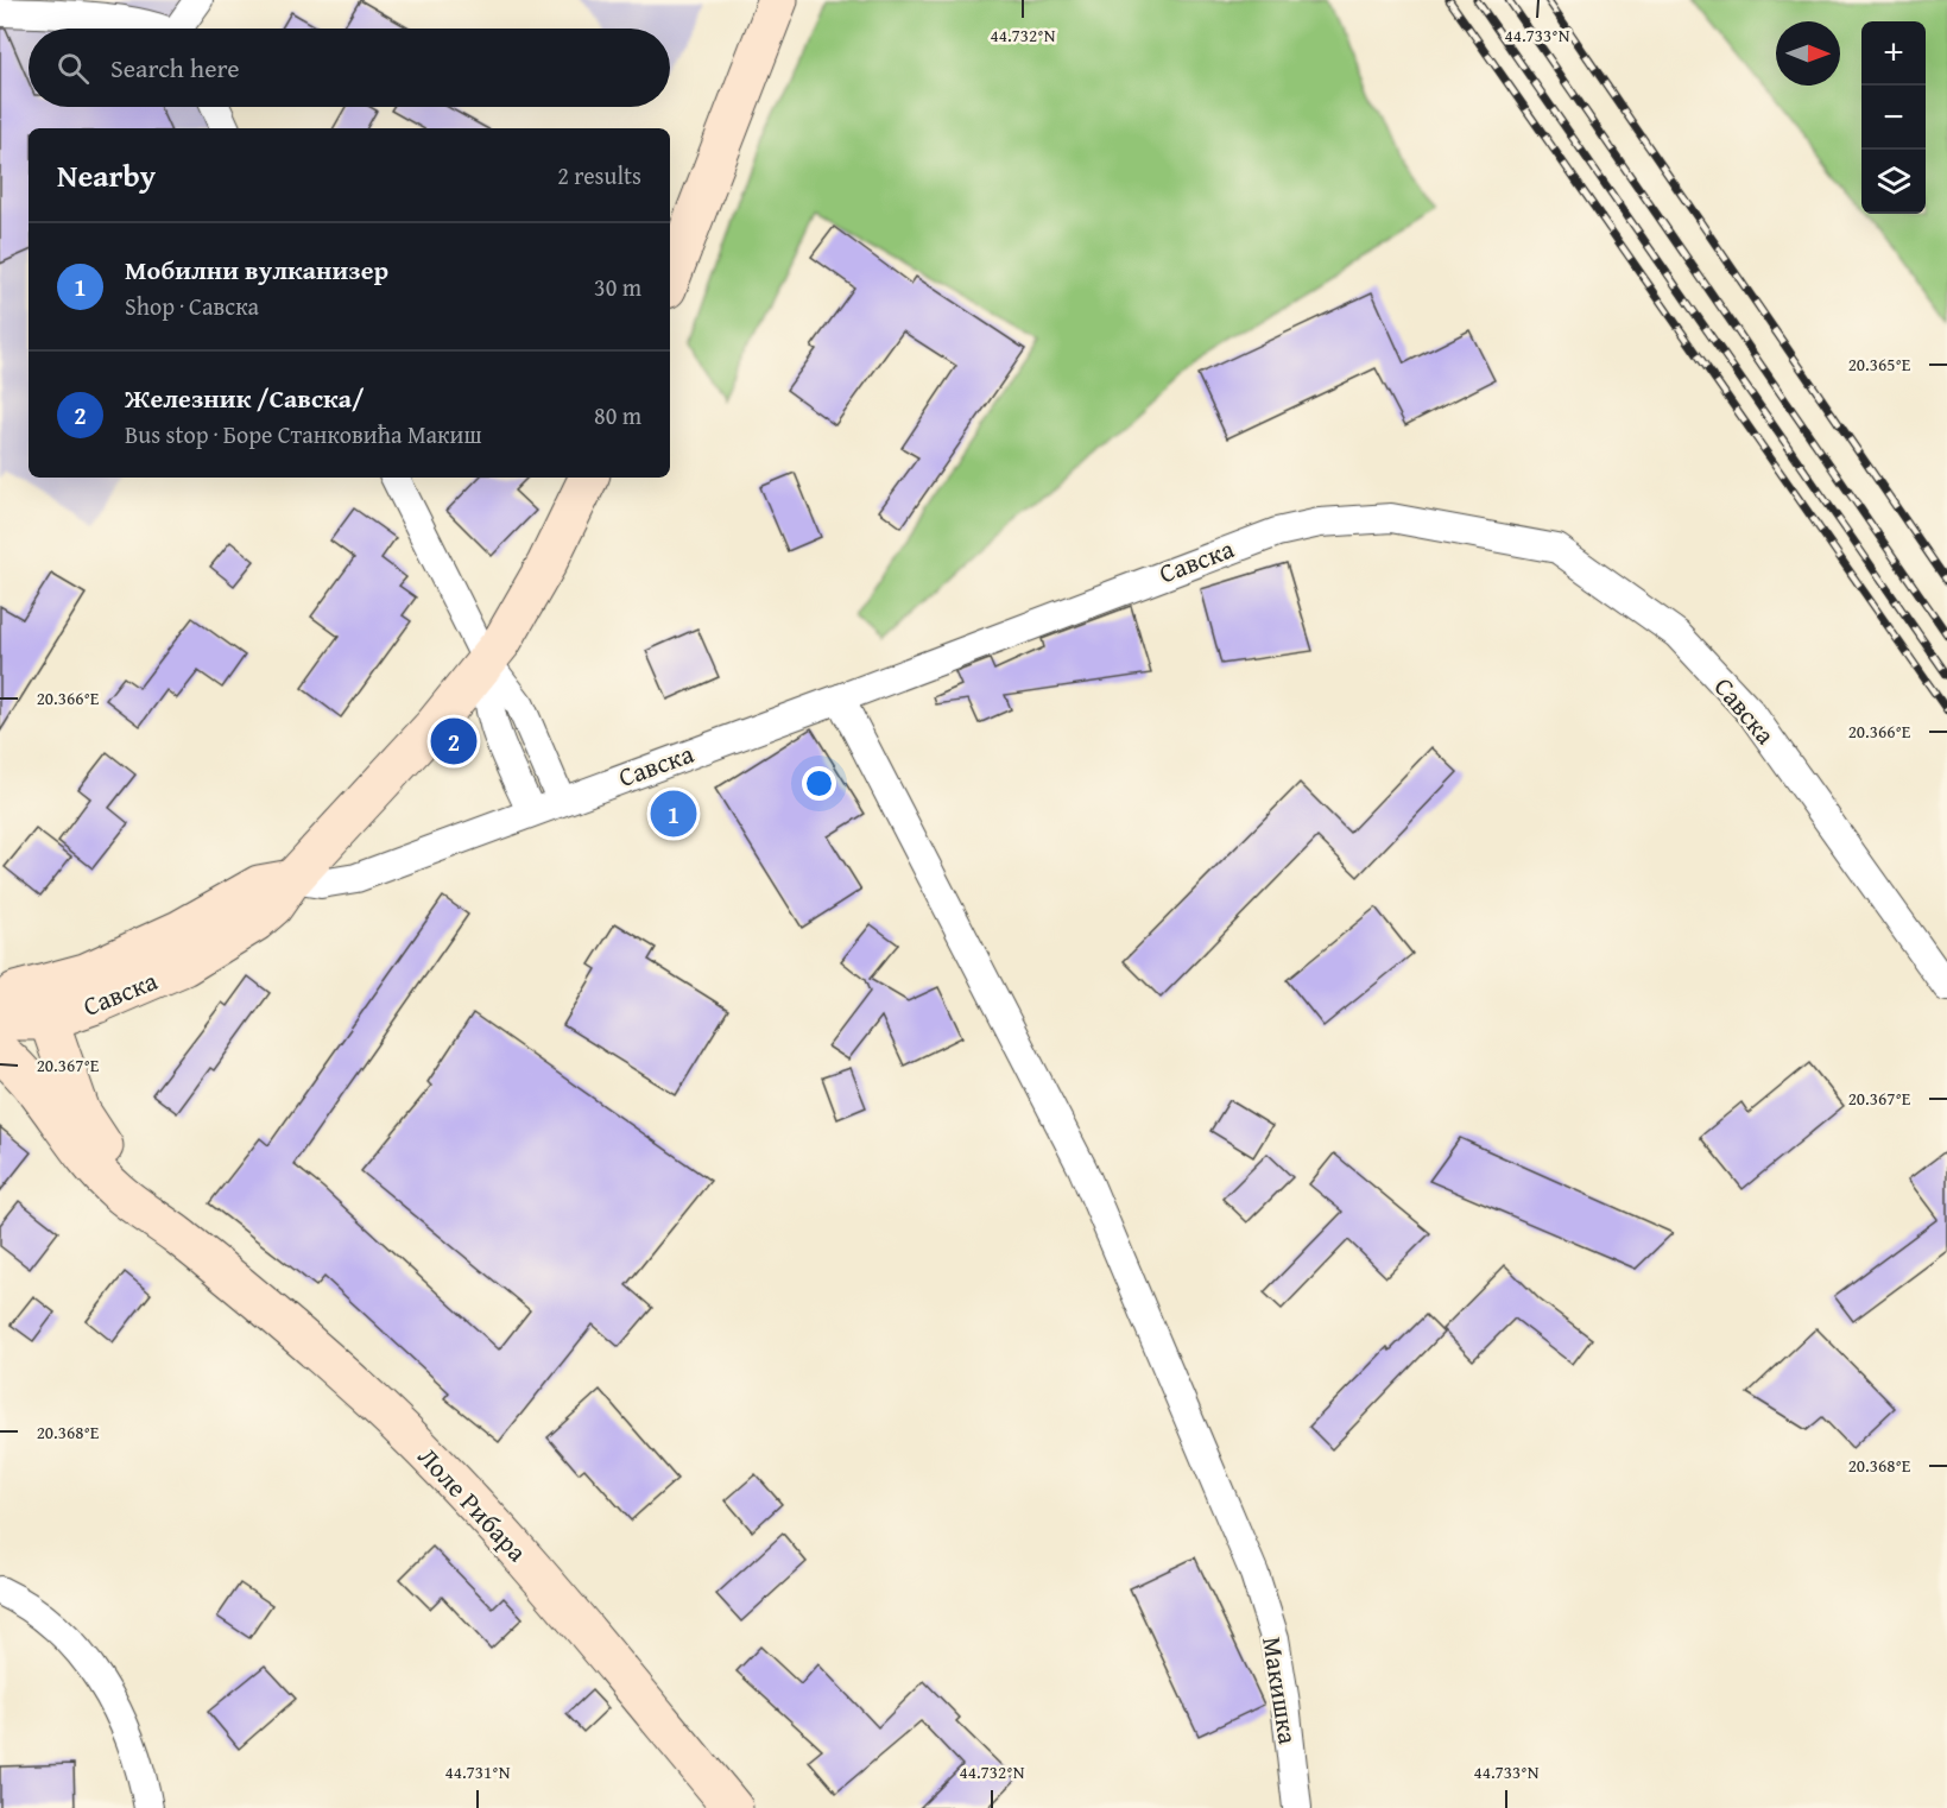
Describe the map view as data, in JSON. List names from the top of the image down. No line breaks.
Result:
{"streets":{"main road":["Савска","Лоле Рибара"],"street":["Макишка"]},"crossings":[["Савска","Лоле Рибара"],["Савска","Макишка"]],"north":"right","page":{"map_buttons":["+","−"],"search":"Search here","heading":["Nearby","2 results"],"list":[{"mark":"1","name":"Мобилни вулканизер","note":"Shop · Савска","value":"30 m"},{"mark":"2","name":"Железник /Савска/","note":"Bus stop · Боре Станковића Макиш","value":"80 m"}],"pins":["2","1"]},"coordinates":["44.732°N","44.733°N","20.365°E","20.366°E","20.367°E","20.368°E","44.731°N"]}
